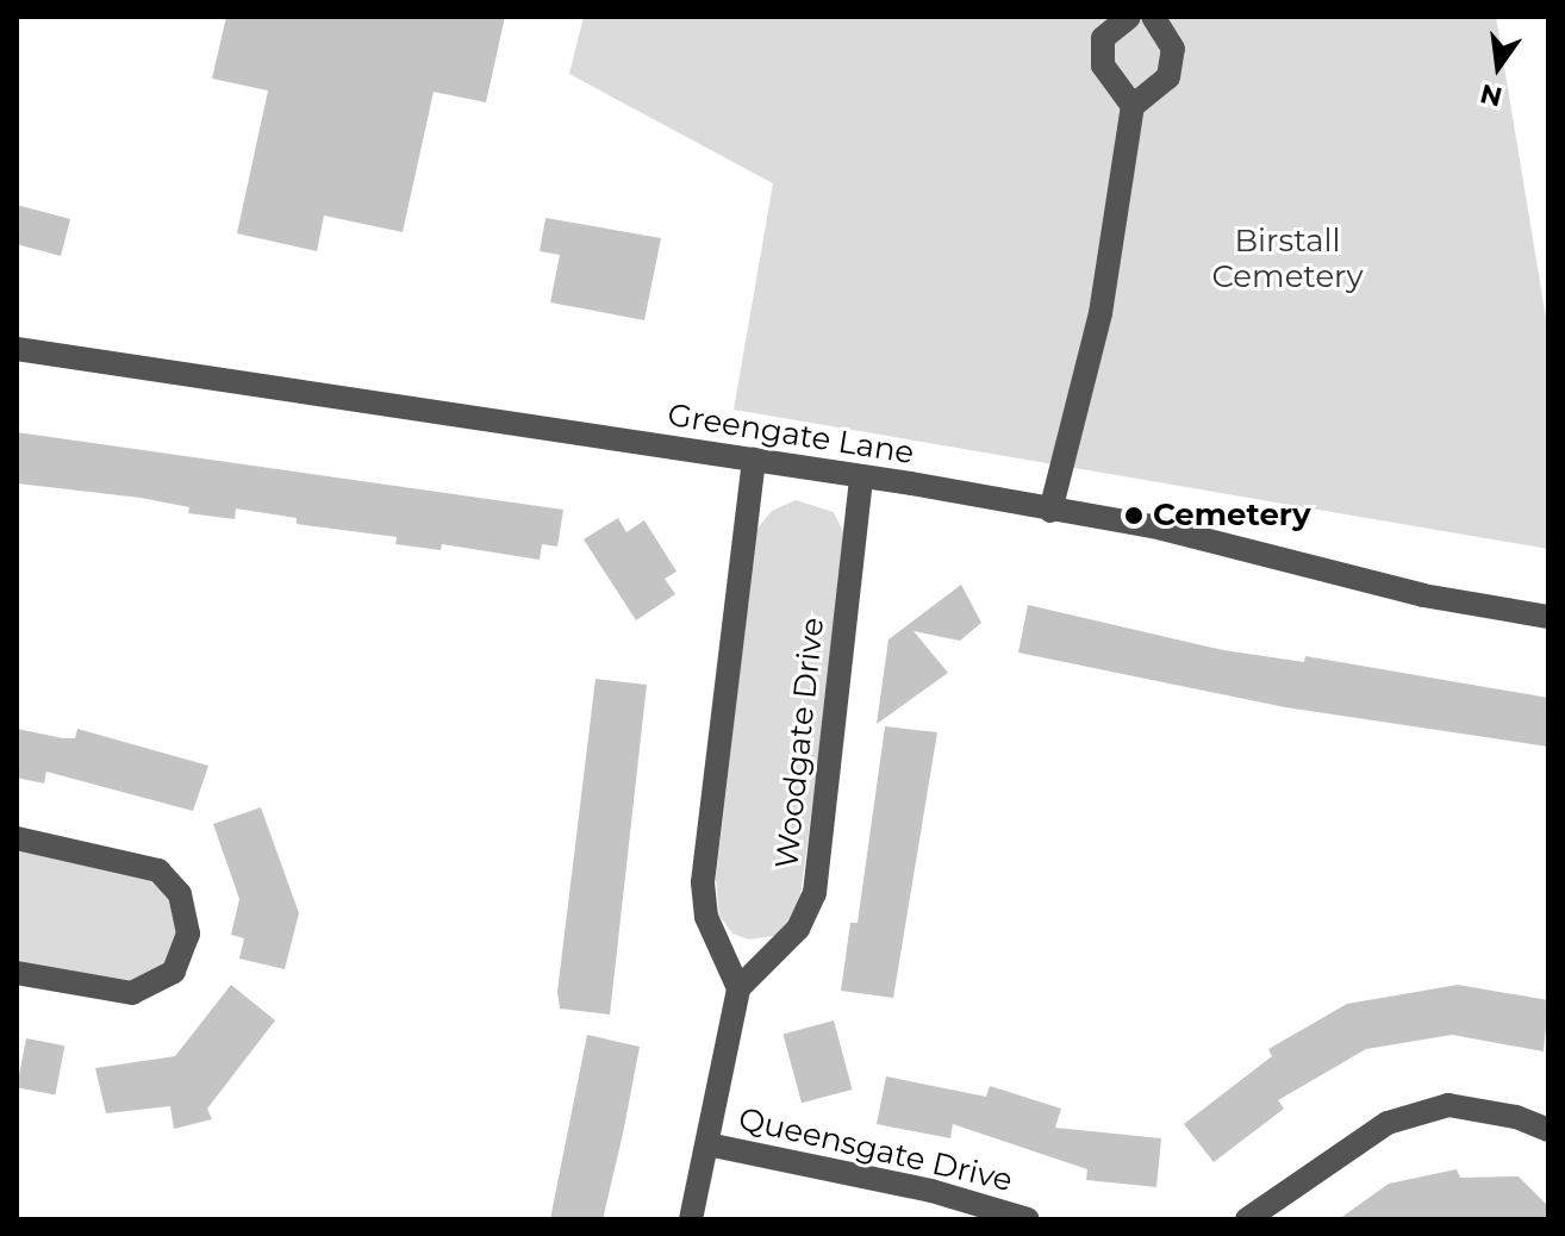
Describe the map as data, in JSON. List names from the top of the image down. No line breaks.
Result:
{"streets":{"street":["Greengate Lane","Woodgate Drive","Queensgate Drive"]},"crossings":[["Greengate Lane","Woodgate Drive"]],"parks":["Birstall Cemetery"],"places":["Cemetery"],"north":"bottom"}
